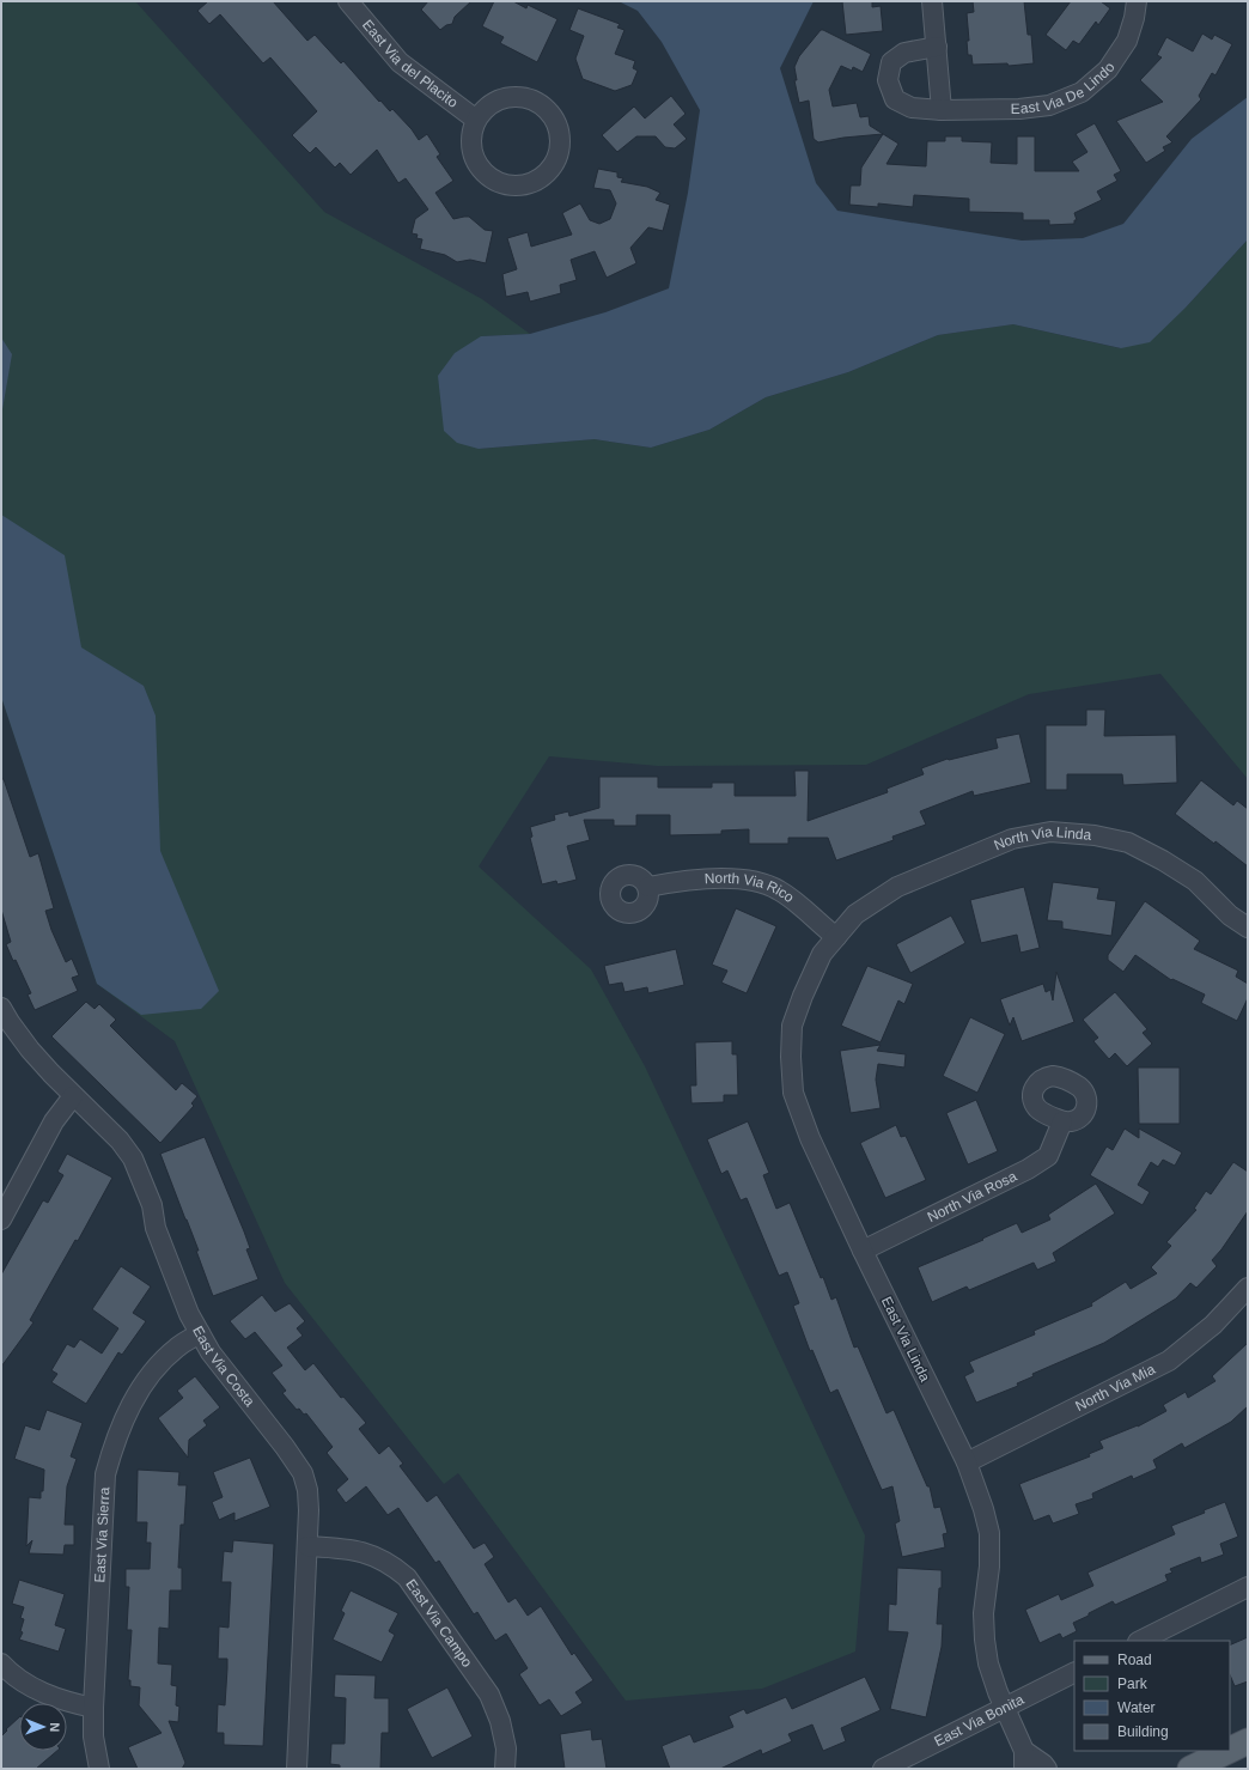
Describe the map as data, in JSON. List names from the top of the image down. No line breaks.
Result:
{"streets":{"street":["East Via del Placito","East Via De Lindo","North Via Linda","North Via Rico","North Via Rosa","East Via Linda","East Via Costa","North Via Mia","East Via Sierra","East Via Campo","East Via Bonita"]},"crossings":[["North Via Linda","North Via Rico"],["North Via Linda","East Via Linda"],["North Via Rico","East Via Linda"],["North Via Rosa","East Via Linda"],["East Via Linda","North Via Mia"],["East Via Linda","East Via Bonita"],["East Via Costa","East Via Sierra"],["East Via Costa","East Via Campo"]],"legend":["Road","Park","Water","Building"],"north":"right"}
